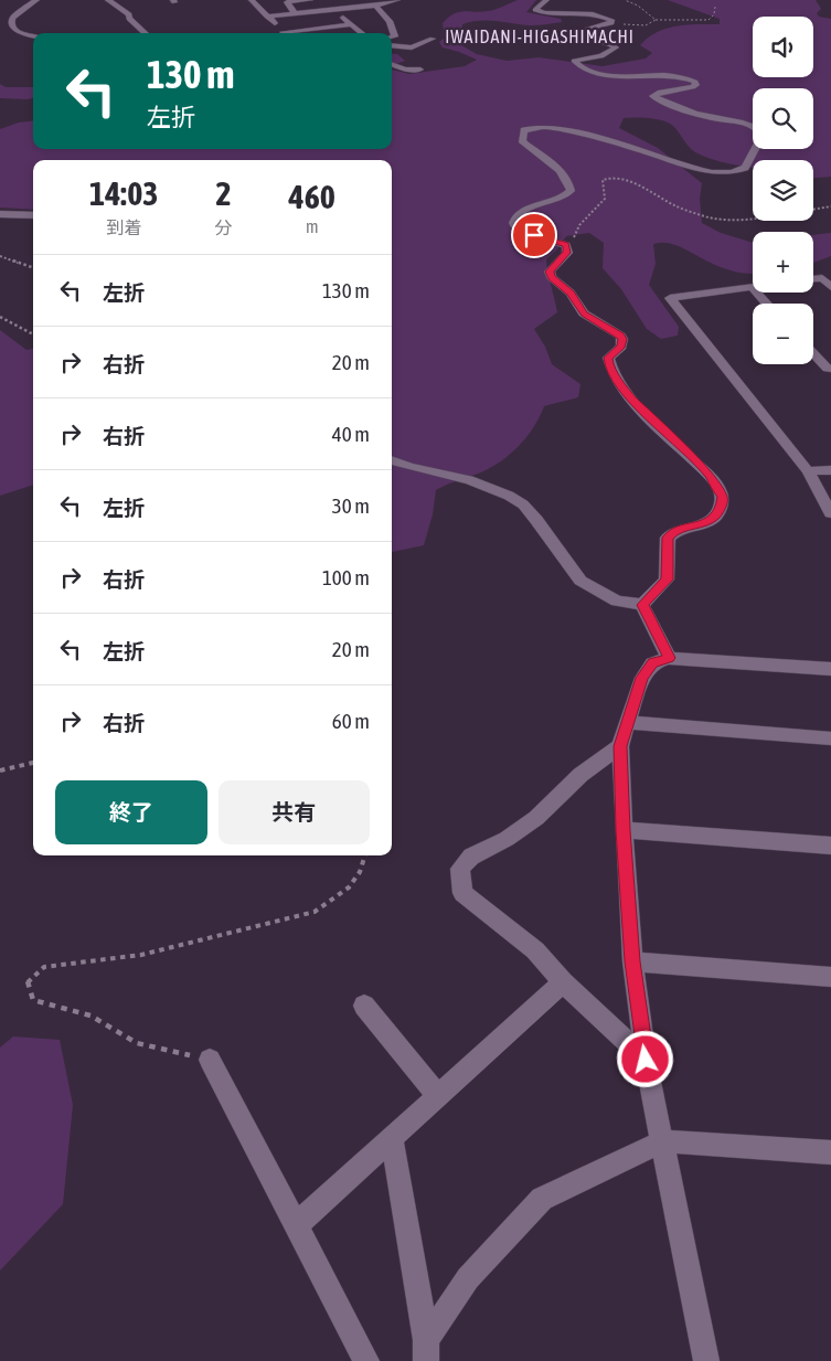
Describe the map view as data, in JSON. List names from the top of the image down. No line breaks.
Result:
{"districts":["IWAIDANI-HIGASHIMACHI"],"page":{"map_buttons":["+","−"],"turn":["130 m","左折"],"eta":["14:03","到着","2","分","460","m"],"list":[{"name":"左折","value":"130 m"},{"name":"右折","value":"20 m"},{"name":"右折","value":"40 m"},{"name":"左折","value":"30 m"},{"name":"右折","value":"100 m"},{"name":"左折","value":"20 m"},{"name":"右折","value":"60 m"}],"buttons":["終了","共有"]}}
